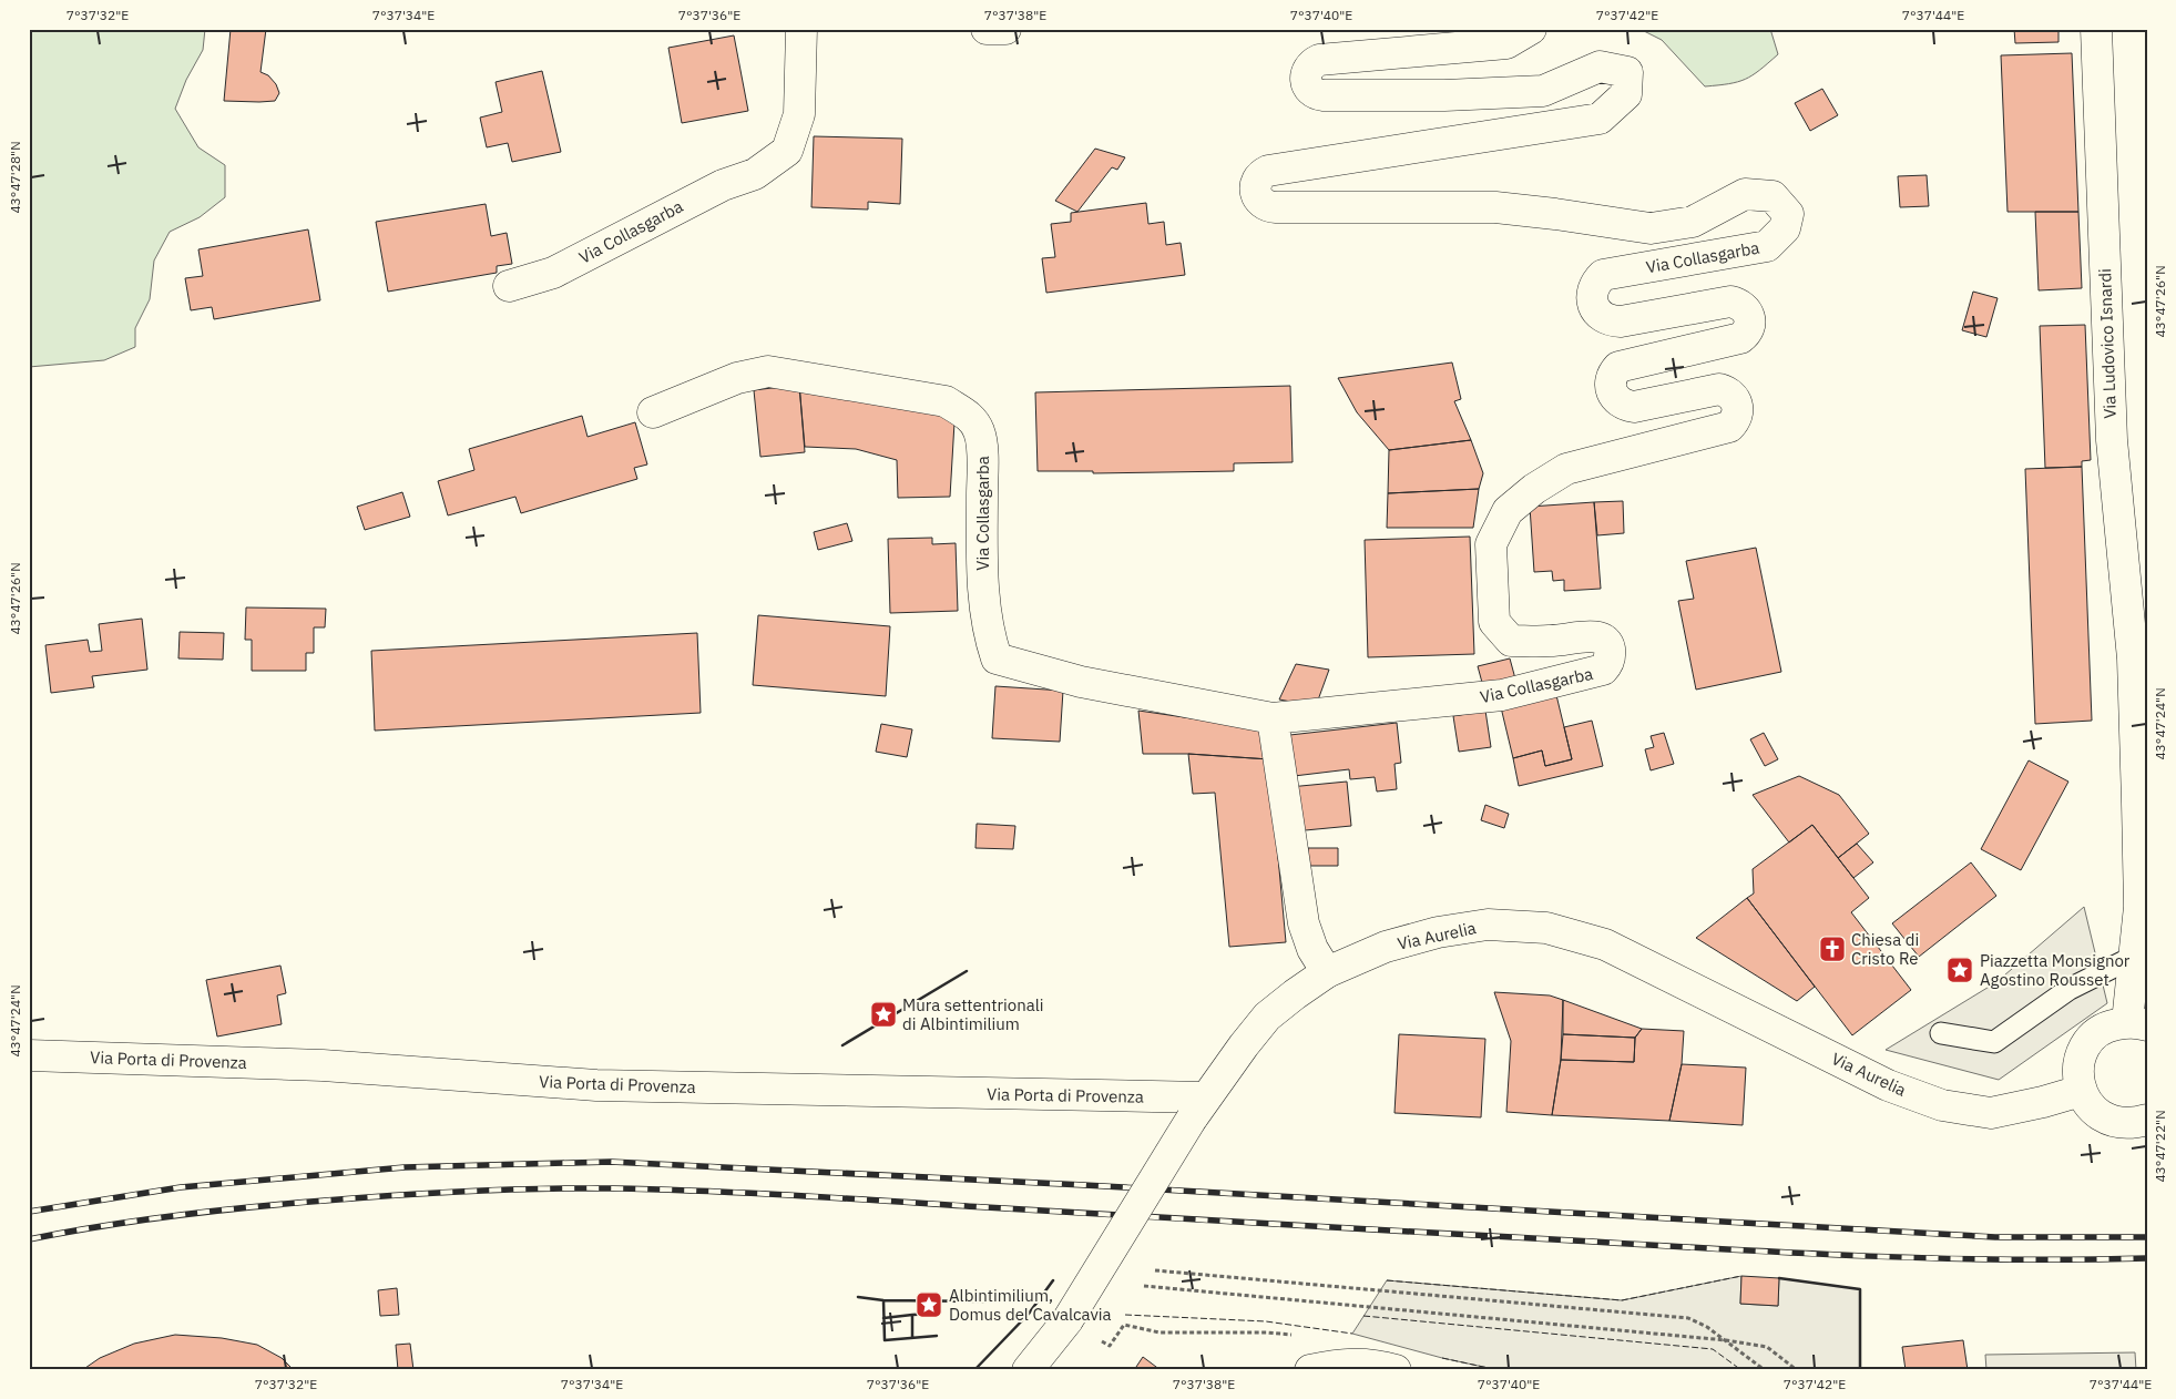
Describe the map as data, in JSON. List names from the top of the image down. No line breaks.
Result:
{"streets":{"street":["Via Collasgarba","Via Ludovico Isnardi","Via Aurelia","Via Porta di Provenza"]},"crossings":[["Via Aurelia","Via Porta di Provenza"]],"places":{"church":["Chiesa di Cristo Re"],"place":["Piazzetta Monsignor Agostino Rousset","Mura settentrionali di Albintimilium","Albintimilium, Domus del Cavalcavia"]},"coordinates":["7°37'32\"E","7°37'34\"E","7°37'36\"E","7°37'38\"E","7°37'40\"E","7°37'42\"E","7°37'44\"E","43°47'28\"N","43°47'26\"N","43°47'24\"N","43°47'22\"N"]}
